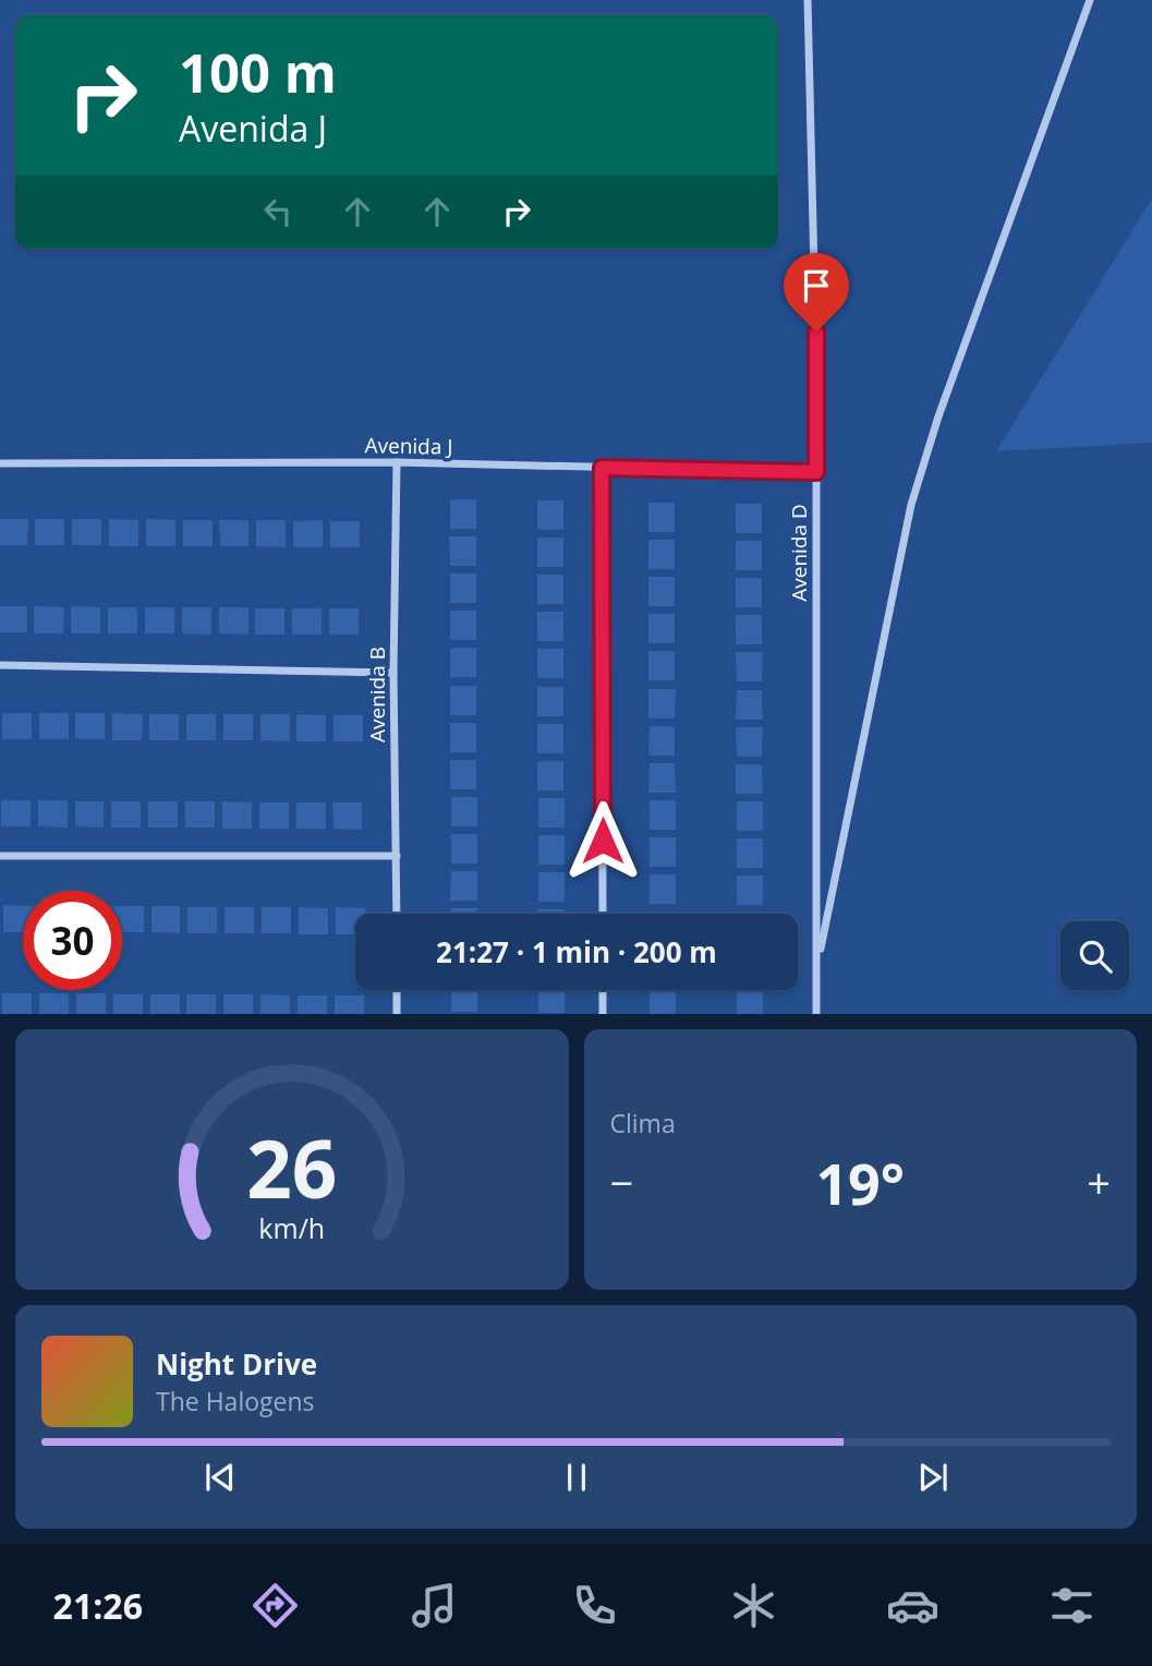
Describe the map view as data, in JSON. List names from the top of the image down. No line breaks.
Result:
{"streets":{"street":["Avenida J","Avenida D","Avenida B"]},"crossings":[["Avenida J","Avenida D"],["Avenida J","Avenida B"]],"page":{"turn":["100 m","Avenida J"],"limit":"30","trip":"21:27 · 1 min · 200 m","tile":"Clima","heat":["−","19°","+"],"song":["Night Drive","The Halogens"],"tabs":"21:26","gauge":["26","km/h"]}}
